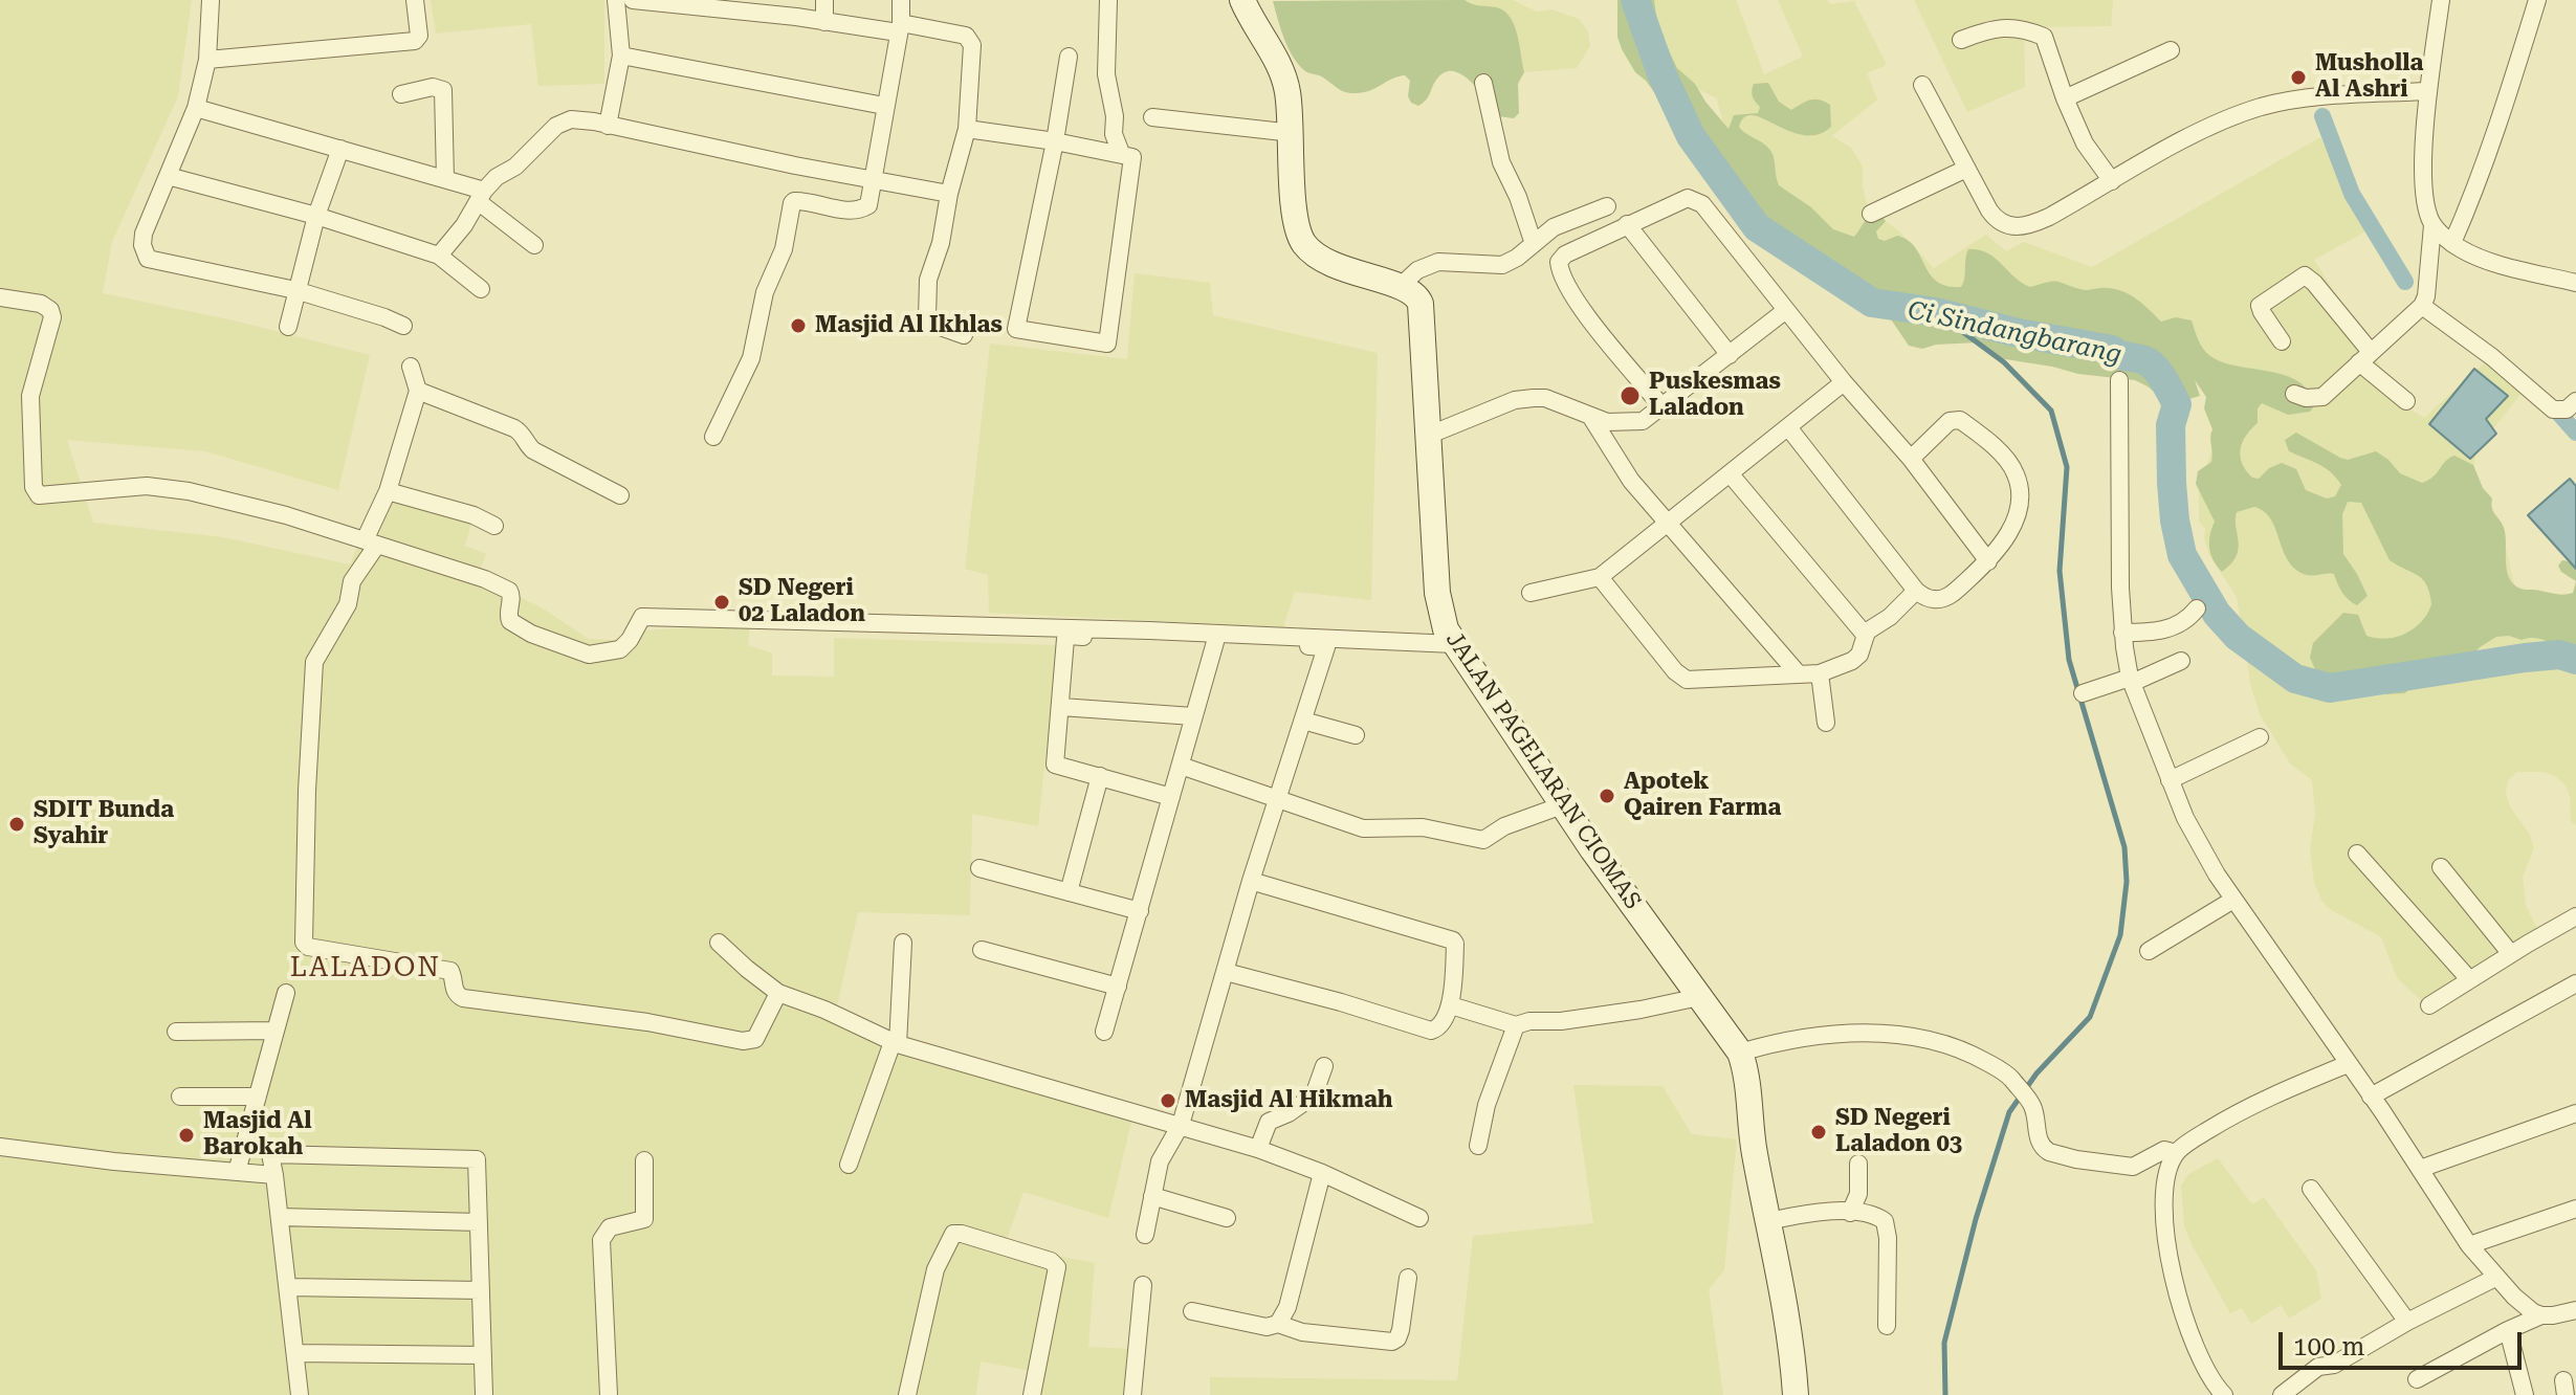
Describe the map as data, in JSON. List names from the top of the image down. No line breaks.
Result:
{"streets":{"main road":["JALAN PAGELARAN CIOMAS"]},"districts":["LALADON"],"water":["Ci Sindangbarang"],"places":["Musholla Al Ashri","Masjid Al Ikhlas","Puskesmas Laladon","SD Negeri 02 Laladon","Apotek Qairen Farma","SDIT Bunda Syahir","Masjid Al Hikmah","SD Negeri Laladon 03","Masjid Al Barokah"],"scale_bar":"100 m"}
